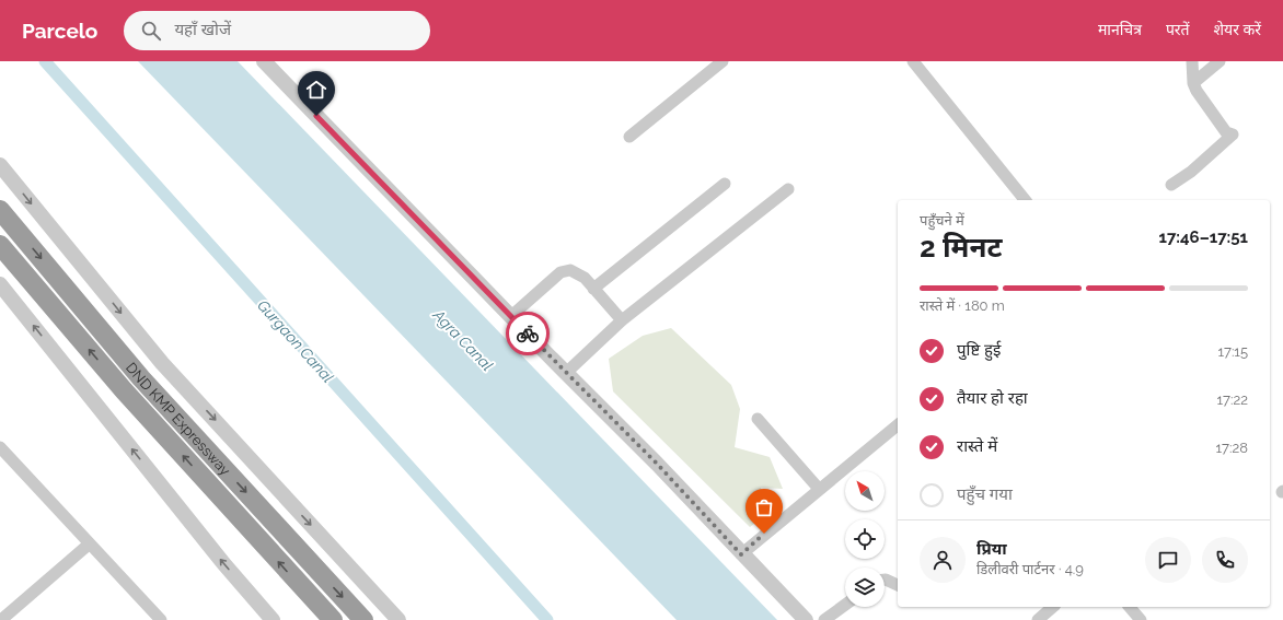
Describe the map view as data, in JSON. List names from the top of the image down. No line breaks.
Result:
{"streets":{"highway":["DND KMP Expressway"]},"water":["Agra Canal","Gurgaon Canal"],"north":"top left","page":{"header":"Parcelo","search":"यहाँ खोजें","nav":["मानचित्र","परतें","शेयर करें"],"heading":["2 मिनट","पहुँचने में","17:46–17:51"],"panel":["प्रिया","डिलीवरी पार्टनर · 4.9"],"bar":"रास्ते में · 180 m","list":[["पुष्टि हुई","17:15"],["तैयार हो रहा","17:22"],["रास्ते में","17:28"],"पहुँच गया"]}}
